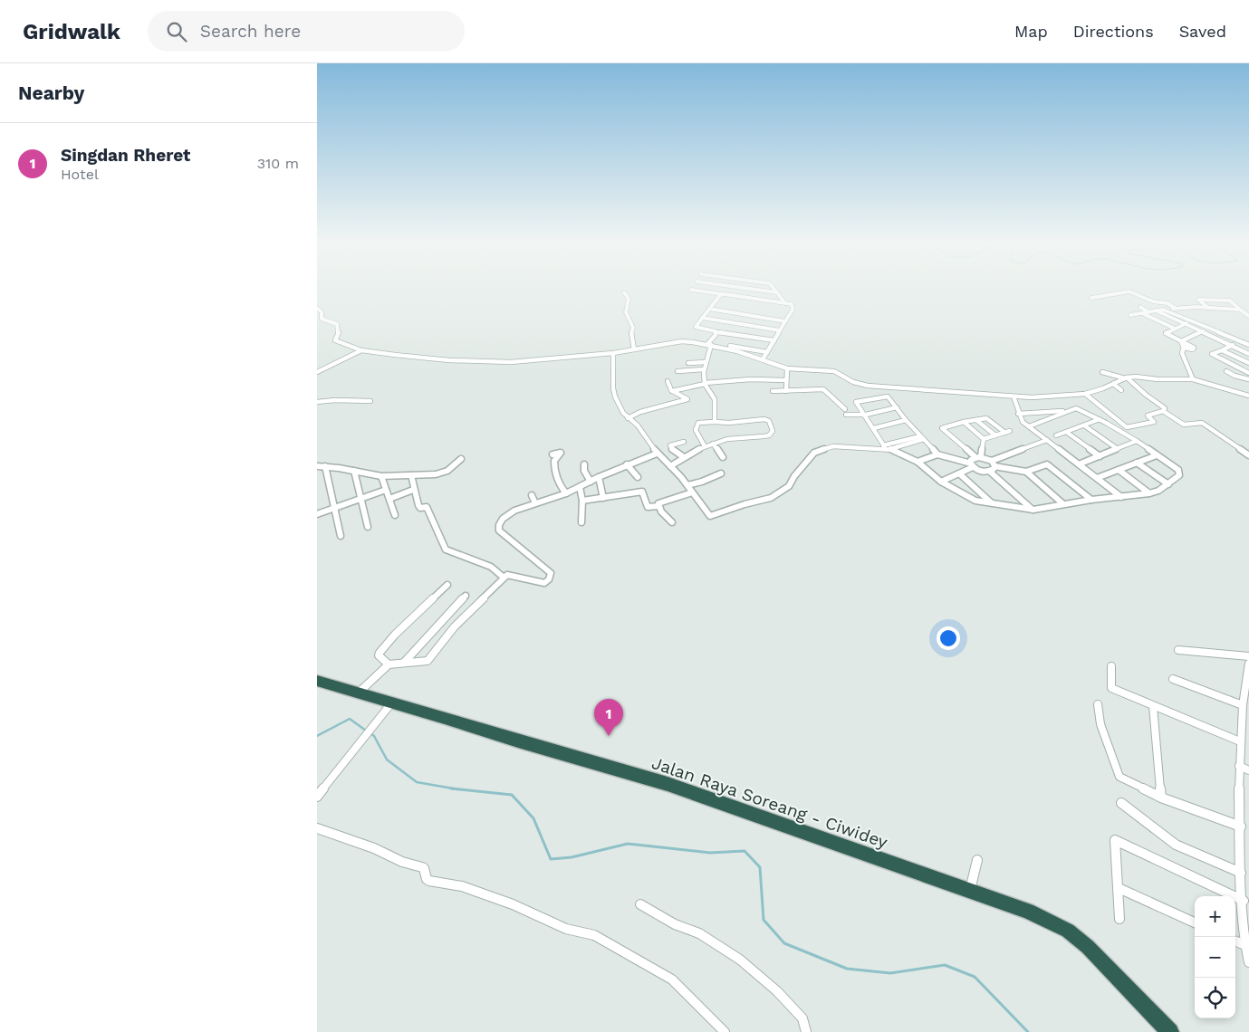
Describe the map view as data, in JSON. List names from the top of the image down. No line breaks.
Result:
{"streets":{"highway":["Jalan Raya Soreang - Ciwidey"]},"page":{"header":"Gridwalk","search":"Search here","nav":["Map","Directions","Saved"],"heading":"Nearby","list":[{"mark":"1","name":"Singdan Rheret","note":"Hotel","value":"310 m"}],"pins":"1","map_buttons":["+","−"]}}
